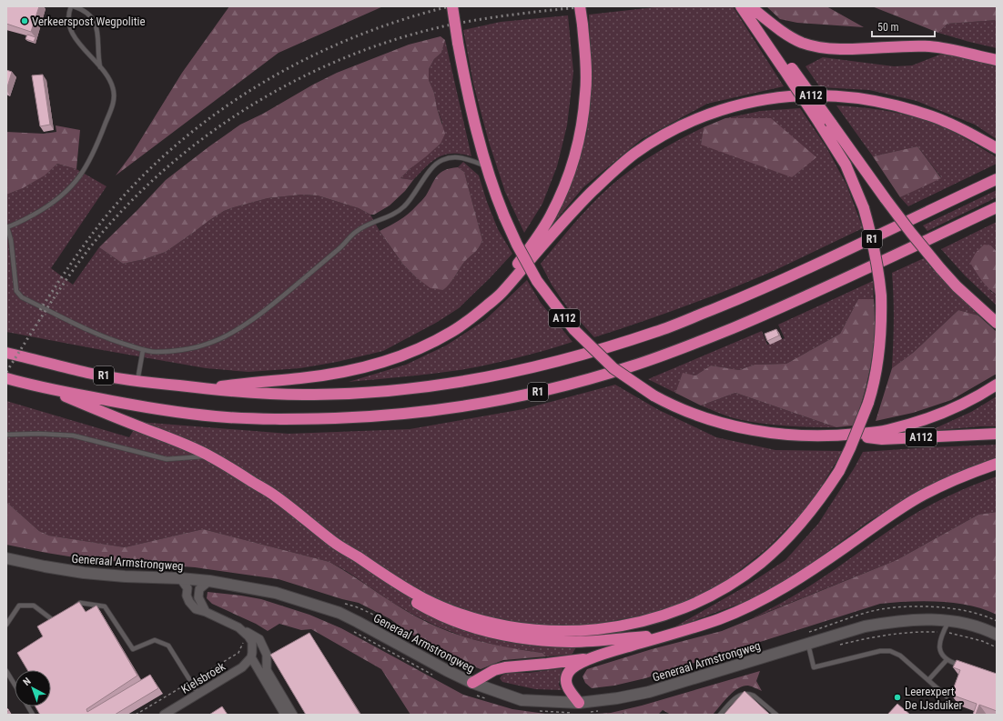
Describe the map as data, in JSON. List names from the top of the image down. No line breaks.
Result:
{"streets":{"highway":["A112","R1"],"street":["Generaal Armstrongweg","Kielsbroek"]},"places":["Verkeerspost Wegpolitie","Leerexpert De IJsduiker"],"scale_bar":"50 m","north":"top left"}
